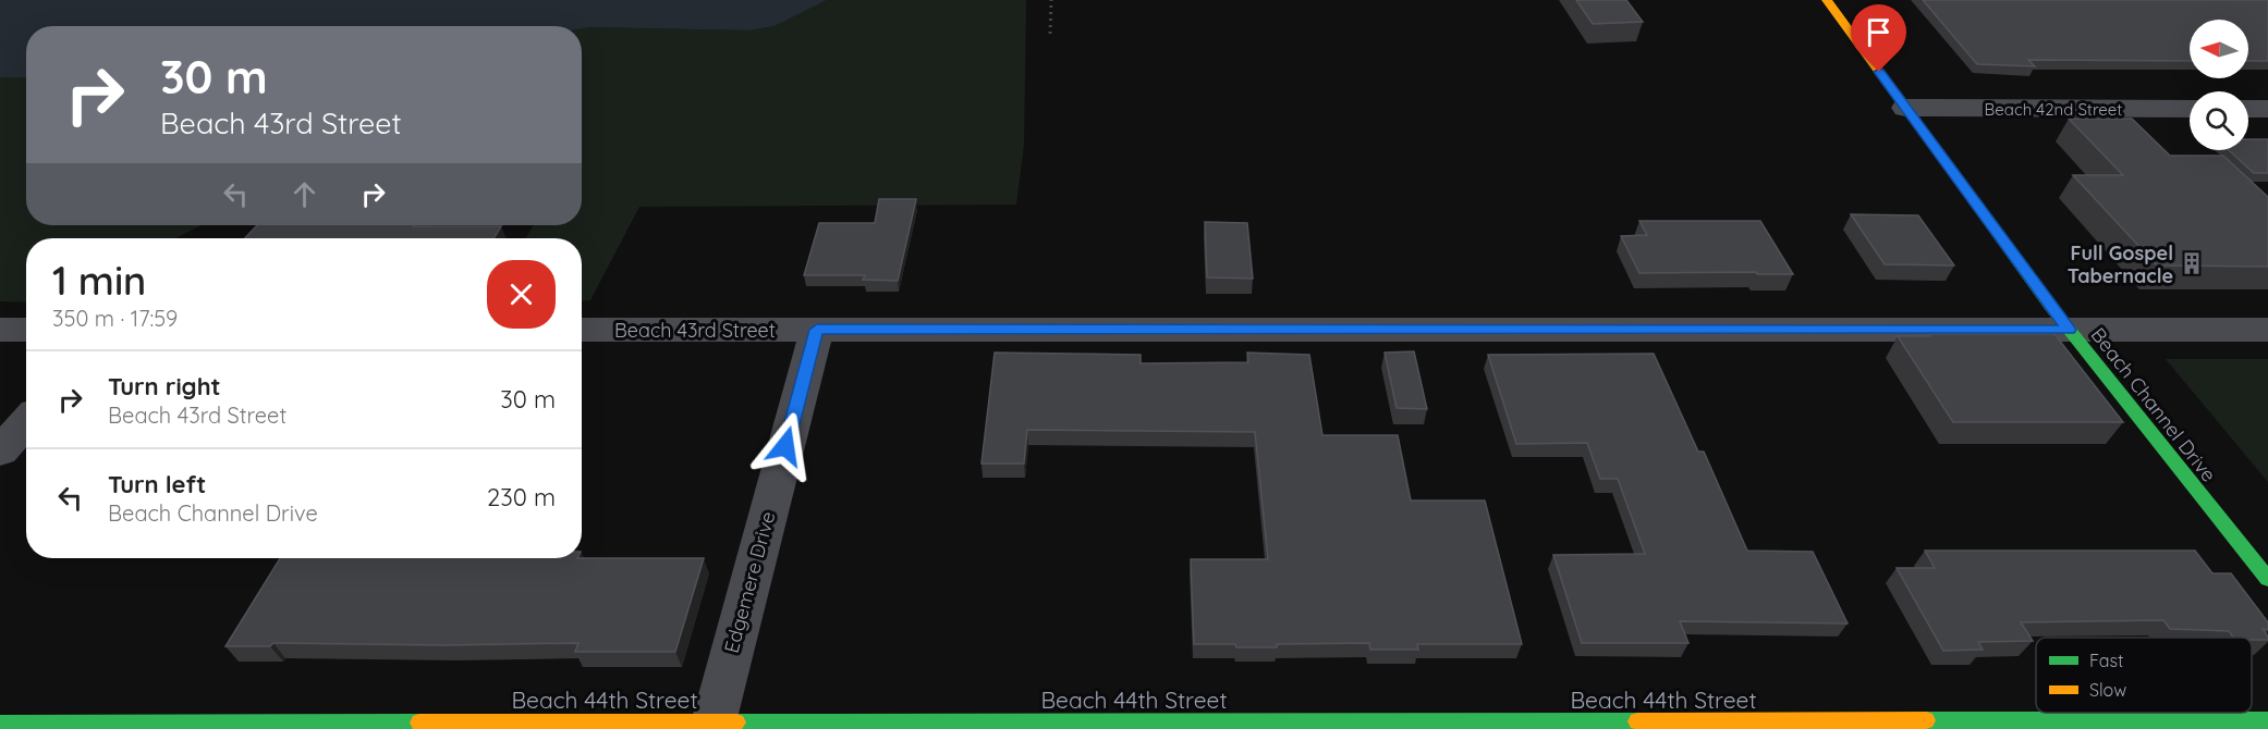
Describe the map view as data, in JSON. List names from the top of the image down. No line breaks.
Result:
{"streets":{"street":["Beach 42nd Street","Beach 43rd Street","Beach Channel Drive","Edgemere Drive","Beach 44th Street"]},"crossings":[["Beach 42nd Street","Beach Channel Drive"],["Beach 43rd Street","Beach Channel Drive"],["Beach 43rd Street","Edgemere Drive"],["Edgemere Drive","Beach 44th Street"]],"places":{"building":["Full Gospel Tabernacle"]},"legend":["Fast","Slow"],"north":"left","page":{"turn":["30 m","Beach 43rd Street"],"heading":["1 min","350 m · 17:59"],"list":[{"name":"Turn right","note":"Beach 43rd Street","value":"30 m"},{"name":"Turn left","note":"Beach Channel Drive","value":"230 m"}]}}
